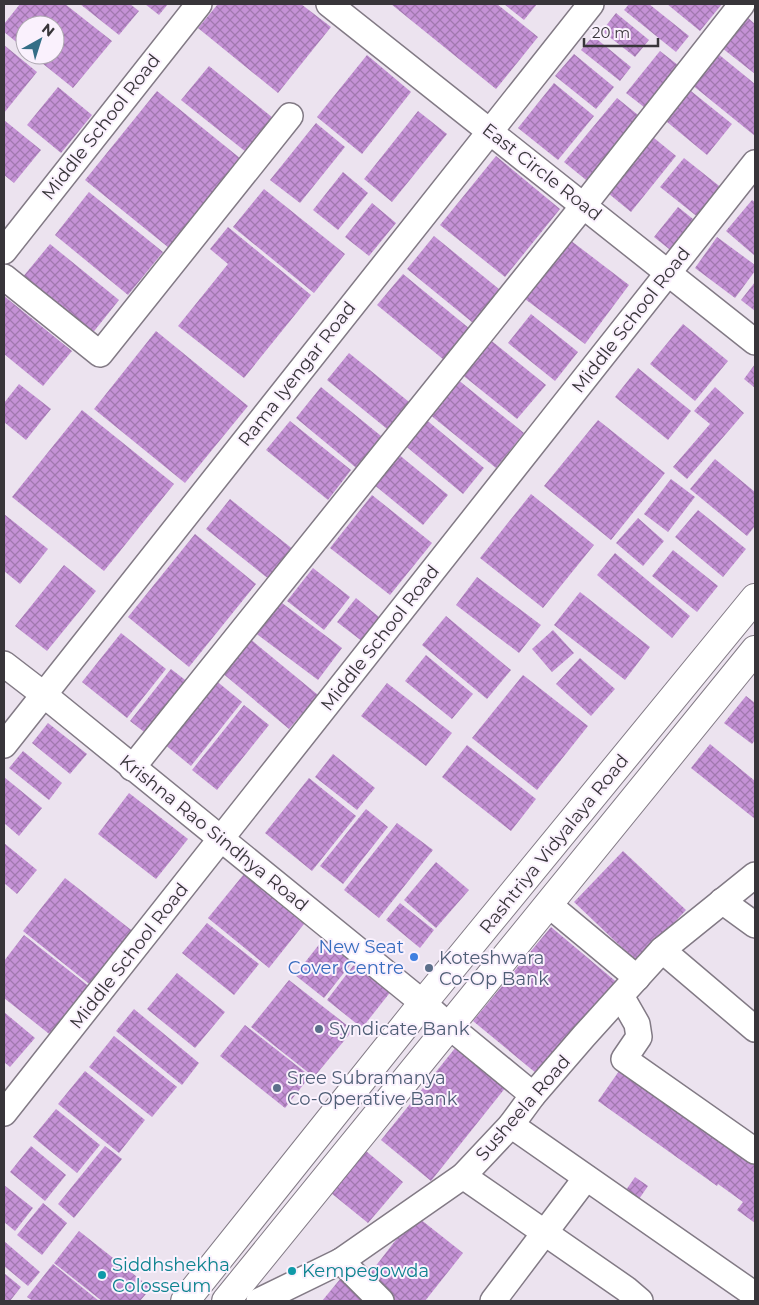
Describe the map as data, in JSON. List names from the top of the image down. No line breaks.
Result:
{"streets":{"main road":["Rashtriya Vidyalaya Road"],"street":["Middle School Road","East Circle Road","Rama Iyengar Road","Krishna Rao Sindhya Road","Susheela Road"]},"crossings":[["Middle School Road","East Circle Road"],["Middle School Road","Krishna Rao Sindhya Road"],["East Circle Road","Rama Iyengar Road"],["Rama Iyengar Road","Krishna Rao Sindhya Road"],["Krishna Rao Sindhya Road","Rashtriya Vidyalaya Road"],["Krishna Rao Sindhya Road","Susheela Road"]],"places":["New Seat Cover Centre","Koteshwara Co-Op Bank","Syndicate Bank","Sree Subramanya Co-Operative Bank","Kempegowda","Siddhshekha Colosseum"],"scale_bar":"20 m","north":"top right"}
